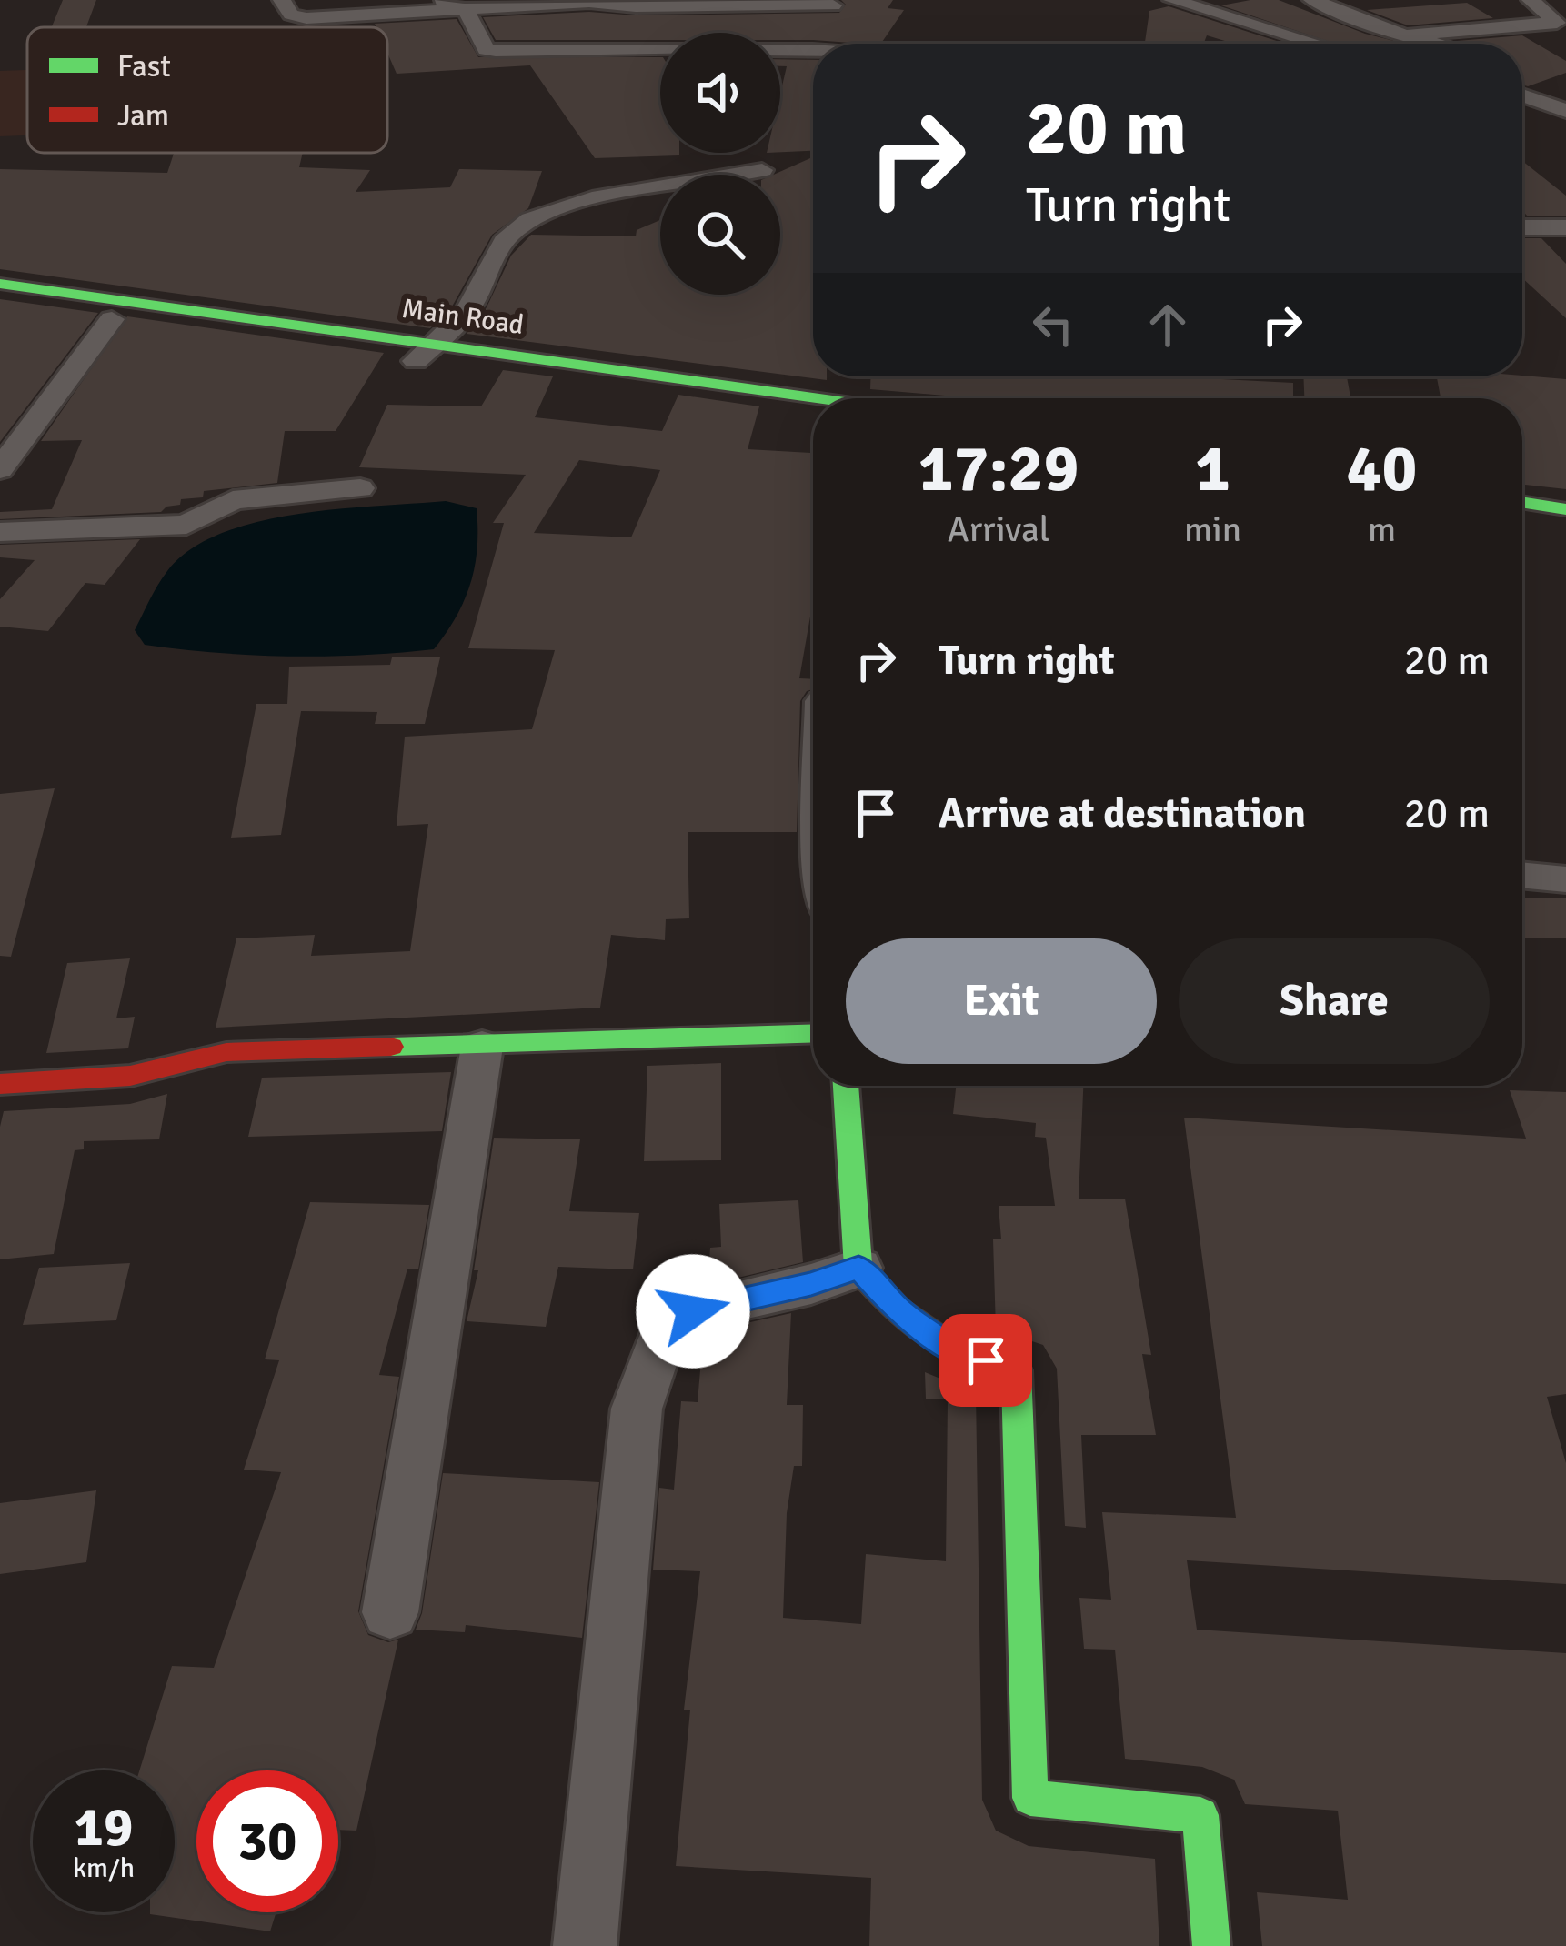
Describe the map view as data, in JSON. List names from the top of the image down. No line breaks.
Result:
{"streets":{"main road":["Main Road"]},"legend":["Fast","Jam"],"page":{"turn":["20 m","Turn right"],"eta":["17:29","Arrival","1","min","40","m"],"list":[{"name":"Turn right","value":"20 m"},{"name":"Arrive at destination","value":"20 m"}],"buttons":["Exit","Share"],"speed":"19 km/h","limit":"30"}}
